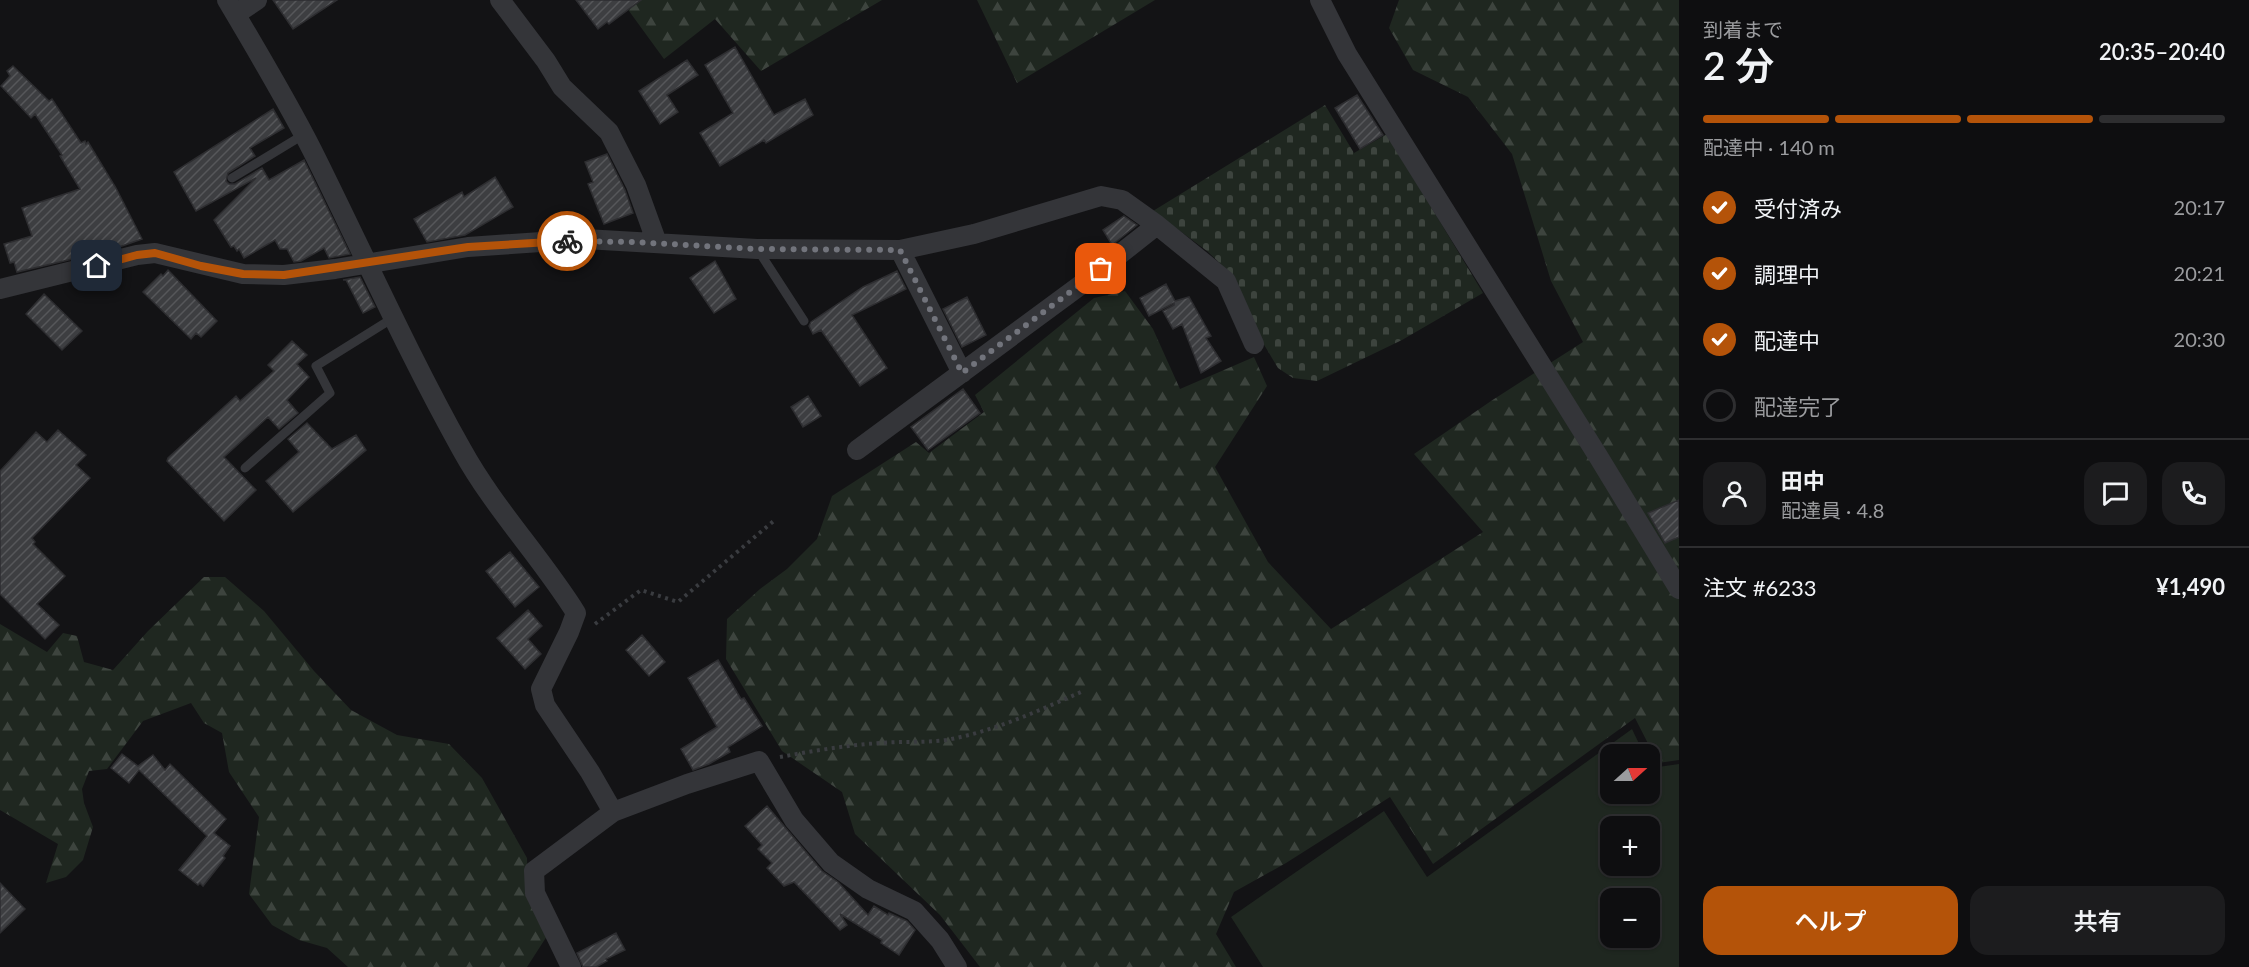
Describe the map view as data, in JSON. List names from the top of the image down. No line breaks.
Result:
{"north":"right","page":{"heading":["2 分","到着まで","20:35–20:40"],"panel":["田中","配達員 · 4.8","注文 #6233","¥1,490"],"bar":"配達中 · 140 m","list":[["受付済み","20:17"],["調理中","20:21"],["配達中","20:30"],"配達完了"],"map_buttons":["+","−"],"buttons":["ヘルプ","共有"]}}
